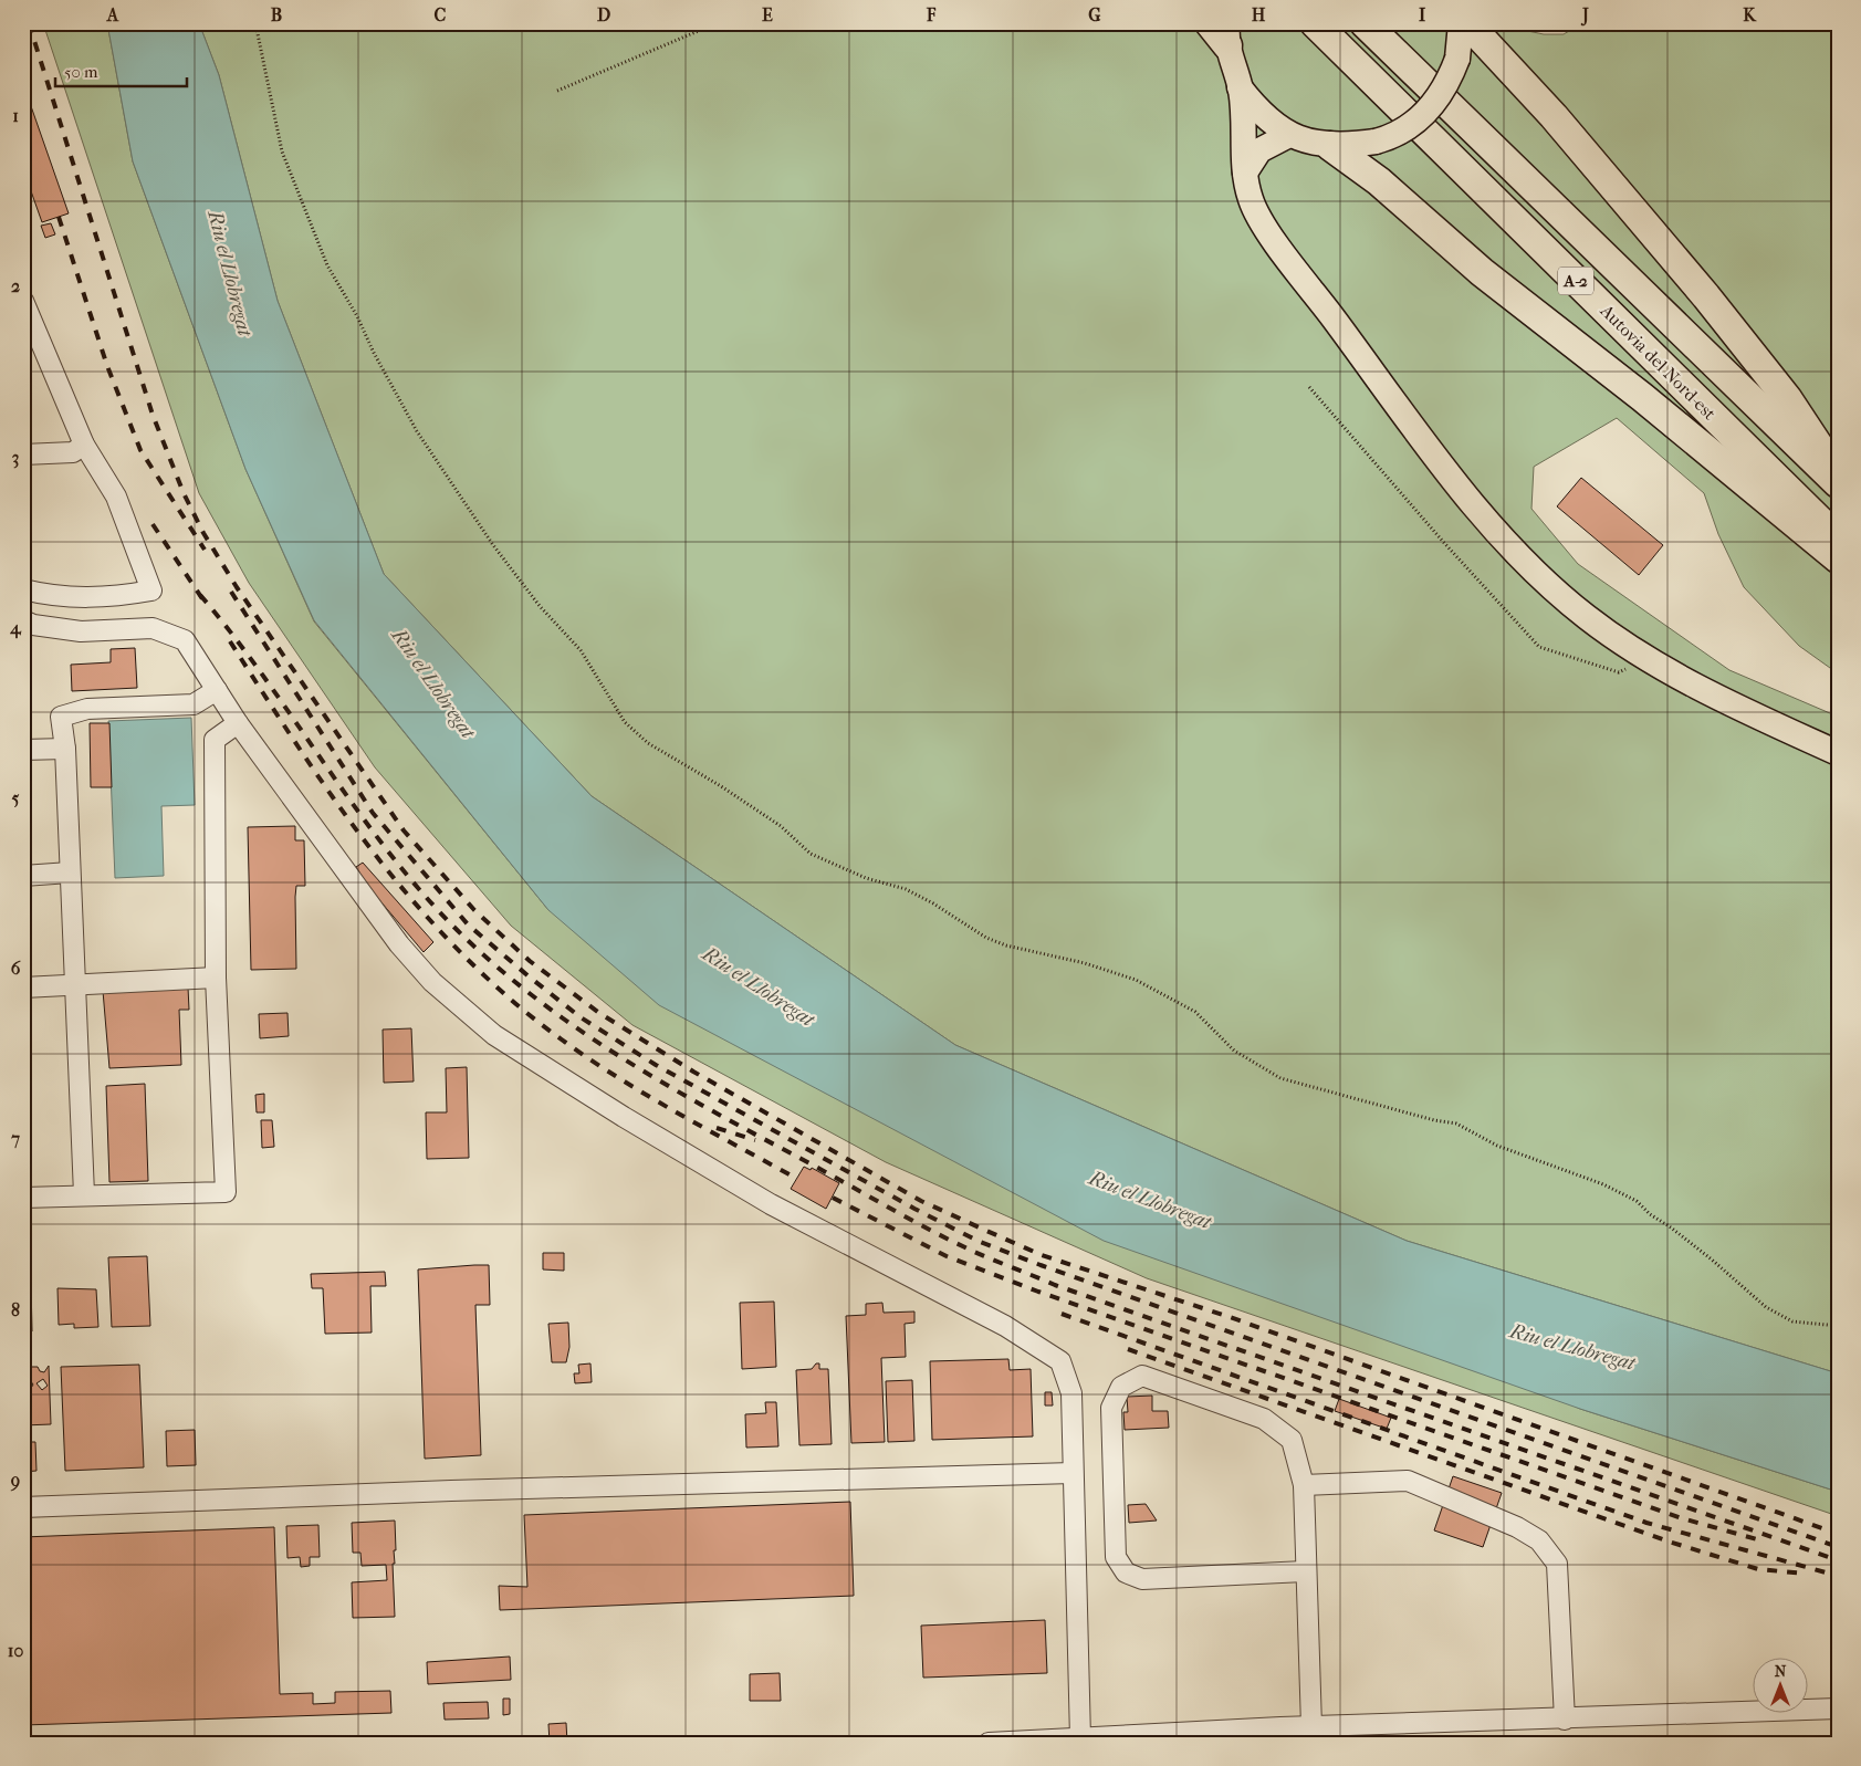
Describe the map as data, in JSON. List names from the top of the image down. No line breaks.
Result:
{"streets":{"highway":["A-2","Autovia del Nord-est"]},"water":["Riu el Llobregat"],"scale_bar":"50 m","north":"top","grid":{"columns":["A","B","C","D","E","F","G","H","I","J","K"],"rows":["1","2","3","4","5","6","7","8","9","10"]}}
